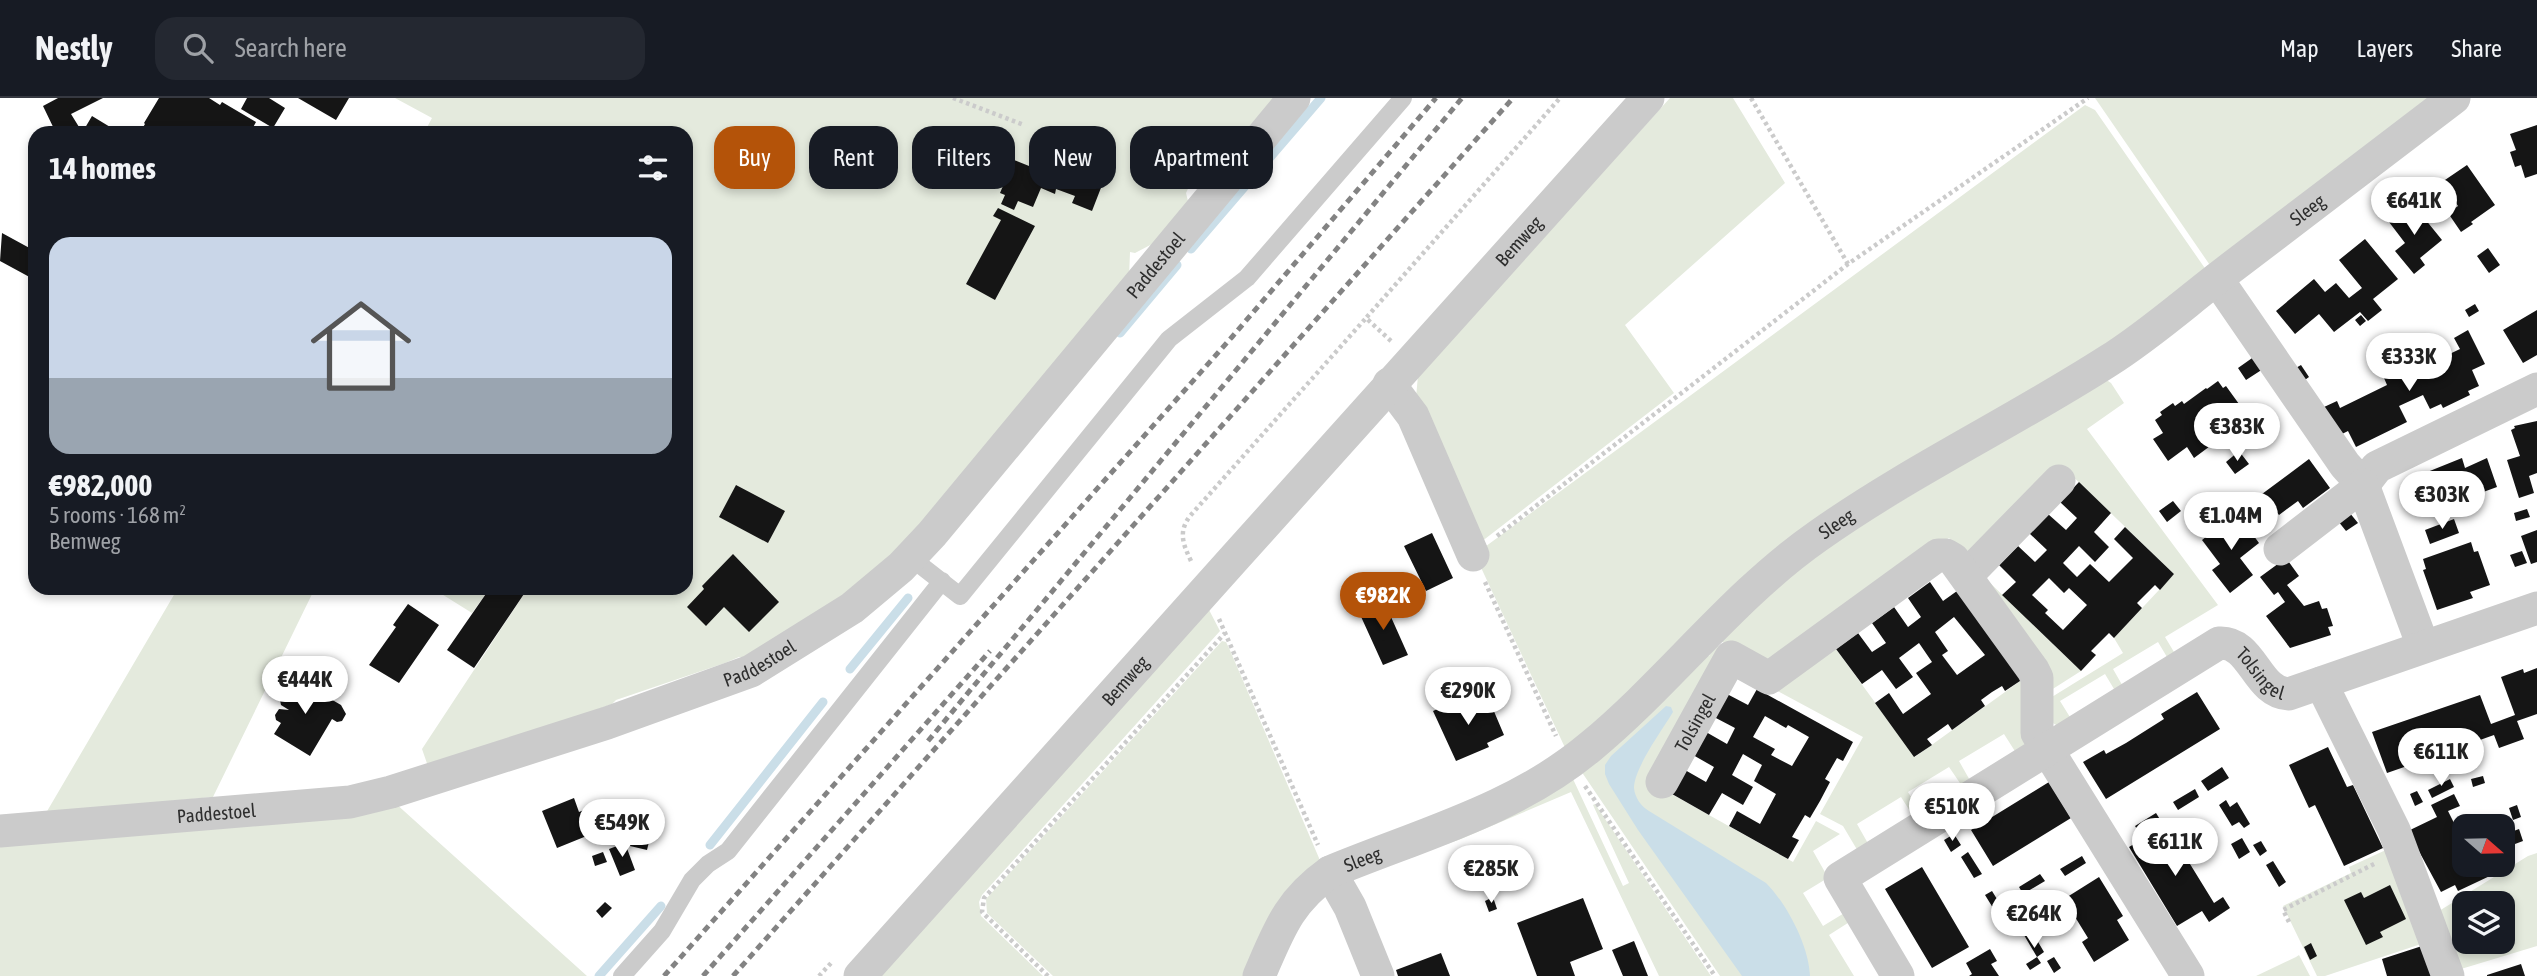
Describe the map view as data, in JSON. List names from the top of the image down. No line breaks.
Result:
{"streets":{"street":["Sleeg","Bemweg","Paddestoel","Tolsingel"]},"north":"right","page":{"header":"Nestly","search":"Search here","nav":["Map","Layers","Share"],"chip":["Buy","Rent","Filters","New","Apartment"],"heading":"14 homes","price":["€641K","€333K","€383K","€303K","€1.04M","€982K","€444K","€290K","€611K","€510K","€549K","€611K","€285K","€264K"],"list":[{"name":"€982,000","note":"5 rooms · 168 m² · Bemweg"}]}}
